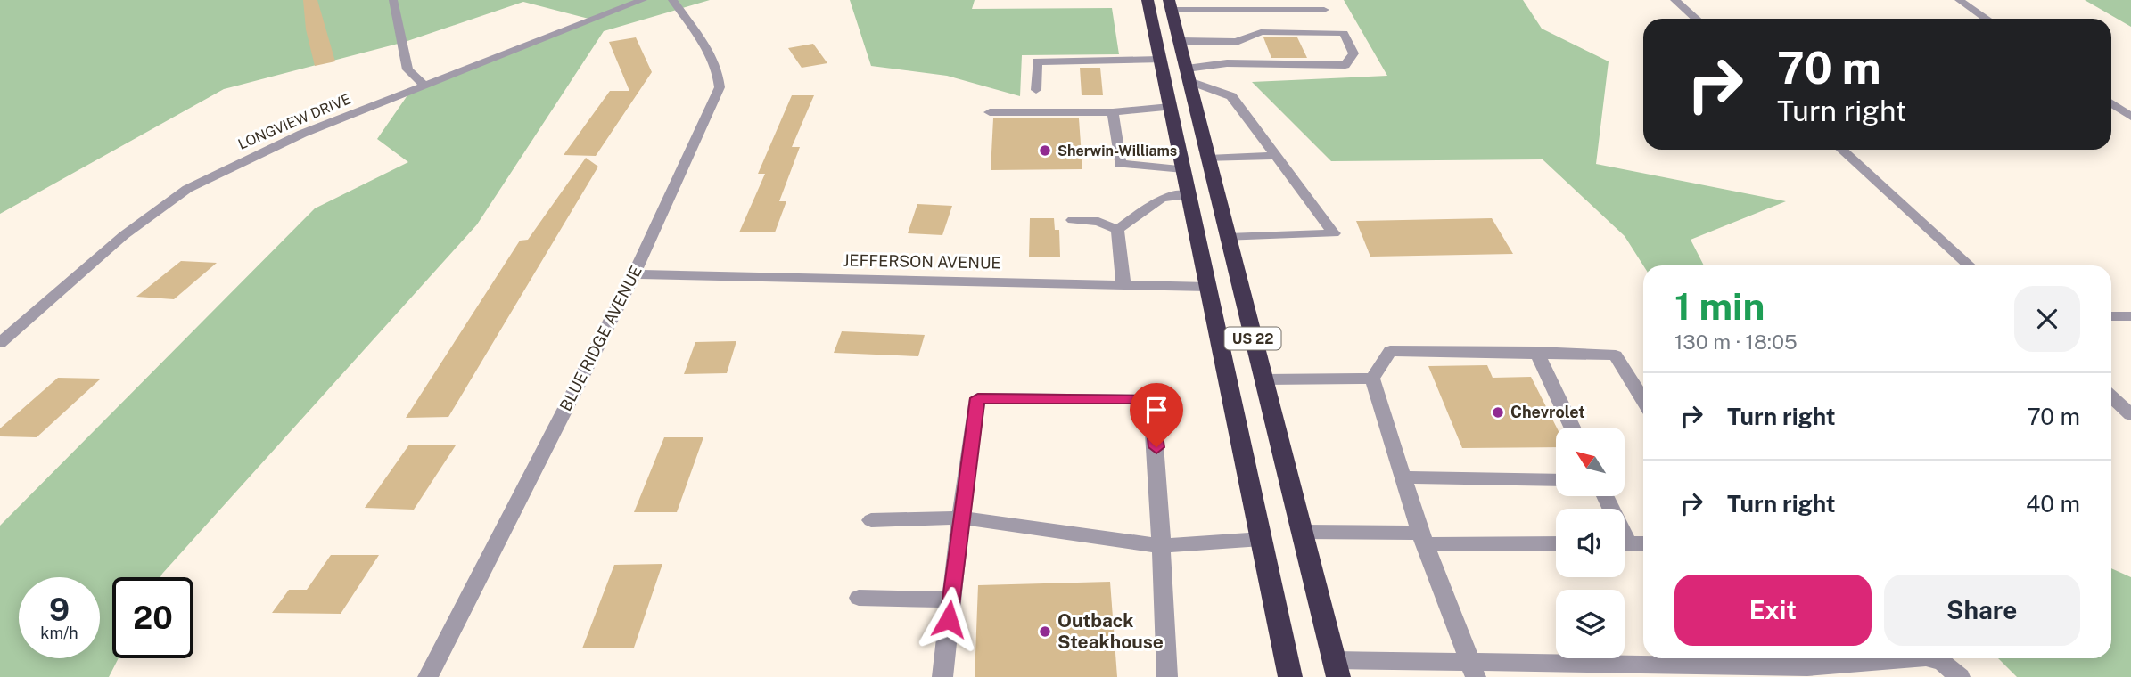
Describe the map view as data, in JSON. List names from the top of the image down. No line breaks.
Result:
{"streets":{"highway":["US 22"],"street":["LONGVIEW DRIVE","JEFFERSON AVENUE","BLUE RIDGE AVENUE"]},"crossings":[["JEFFERSON AVENUE","BLUE RIDGE AVENUE"],["JEFFERSON AVENUE","US 22"]],"places":["Sherwin-Williams","Chevrolet","Outback Steakhouse"],"north":"top left","page":{"turn":["70 m","Turn right"],"heading":["1 min","130 m · 18:05"],"list":[{"name":"Turn right","value":"70 m"},{"name":"Turn right","value":"40 m"}],"buttons":["Exit","Share"],"speed":"9 km/h","limit":"20"}}
